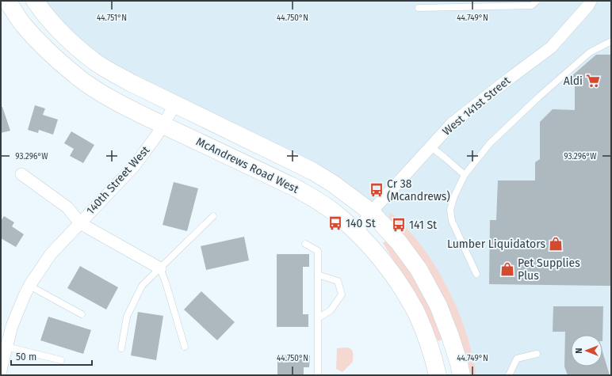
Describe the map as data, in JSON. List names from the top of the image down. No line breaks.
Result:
{"streets":{"main road":["McAndrews Road West"],"street":["West 141st Street","140th Street West"]},"crossings":[["West 141st Street","McAndrews Road West"],["McAndrews Road West","140th Street West"]],"places":{"supermarket":["Aldi"],"bus stop":["Cr 38 (Mcandrews)","140 St","141 St"],"shop":["Lumber Liquidators","Pet Supplies Plus"]},"scale_bar":"50 m","north":"left","coordinates":["44.751°N","44.750°N","44.749°N","93.296°W"]}
